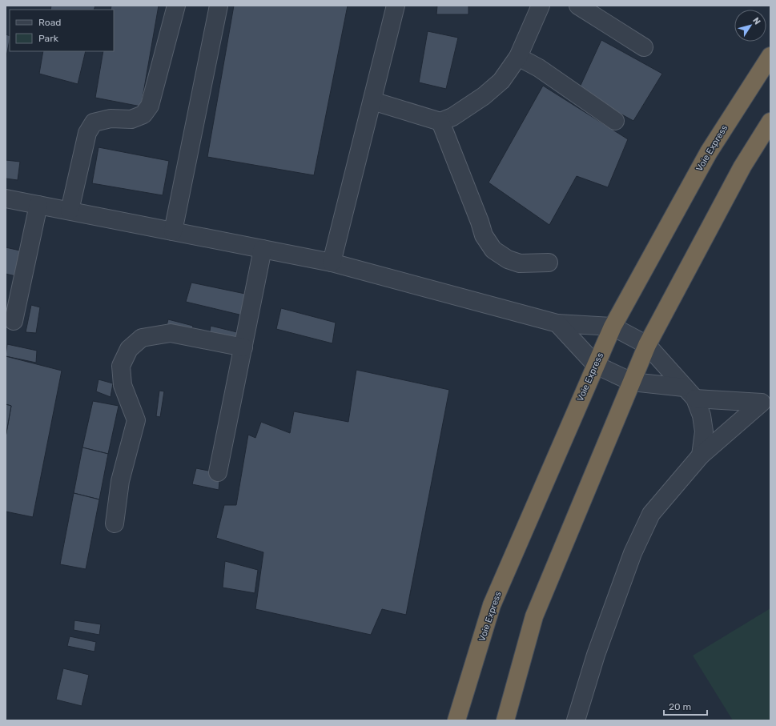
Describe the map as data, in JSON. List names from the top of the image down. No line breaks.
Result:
{"streets":{"highway":["Voie Express"]},"legend":["Road","Park"],"scale_bar":"20 m","north":"top right"}
